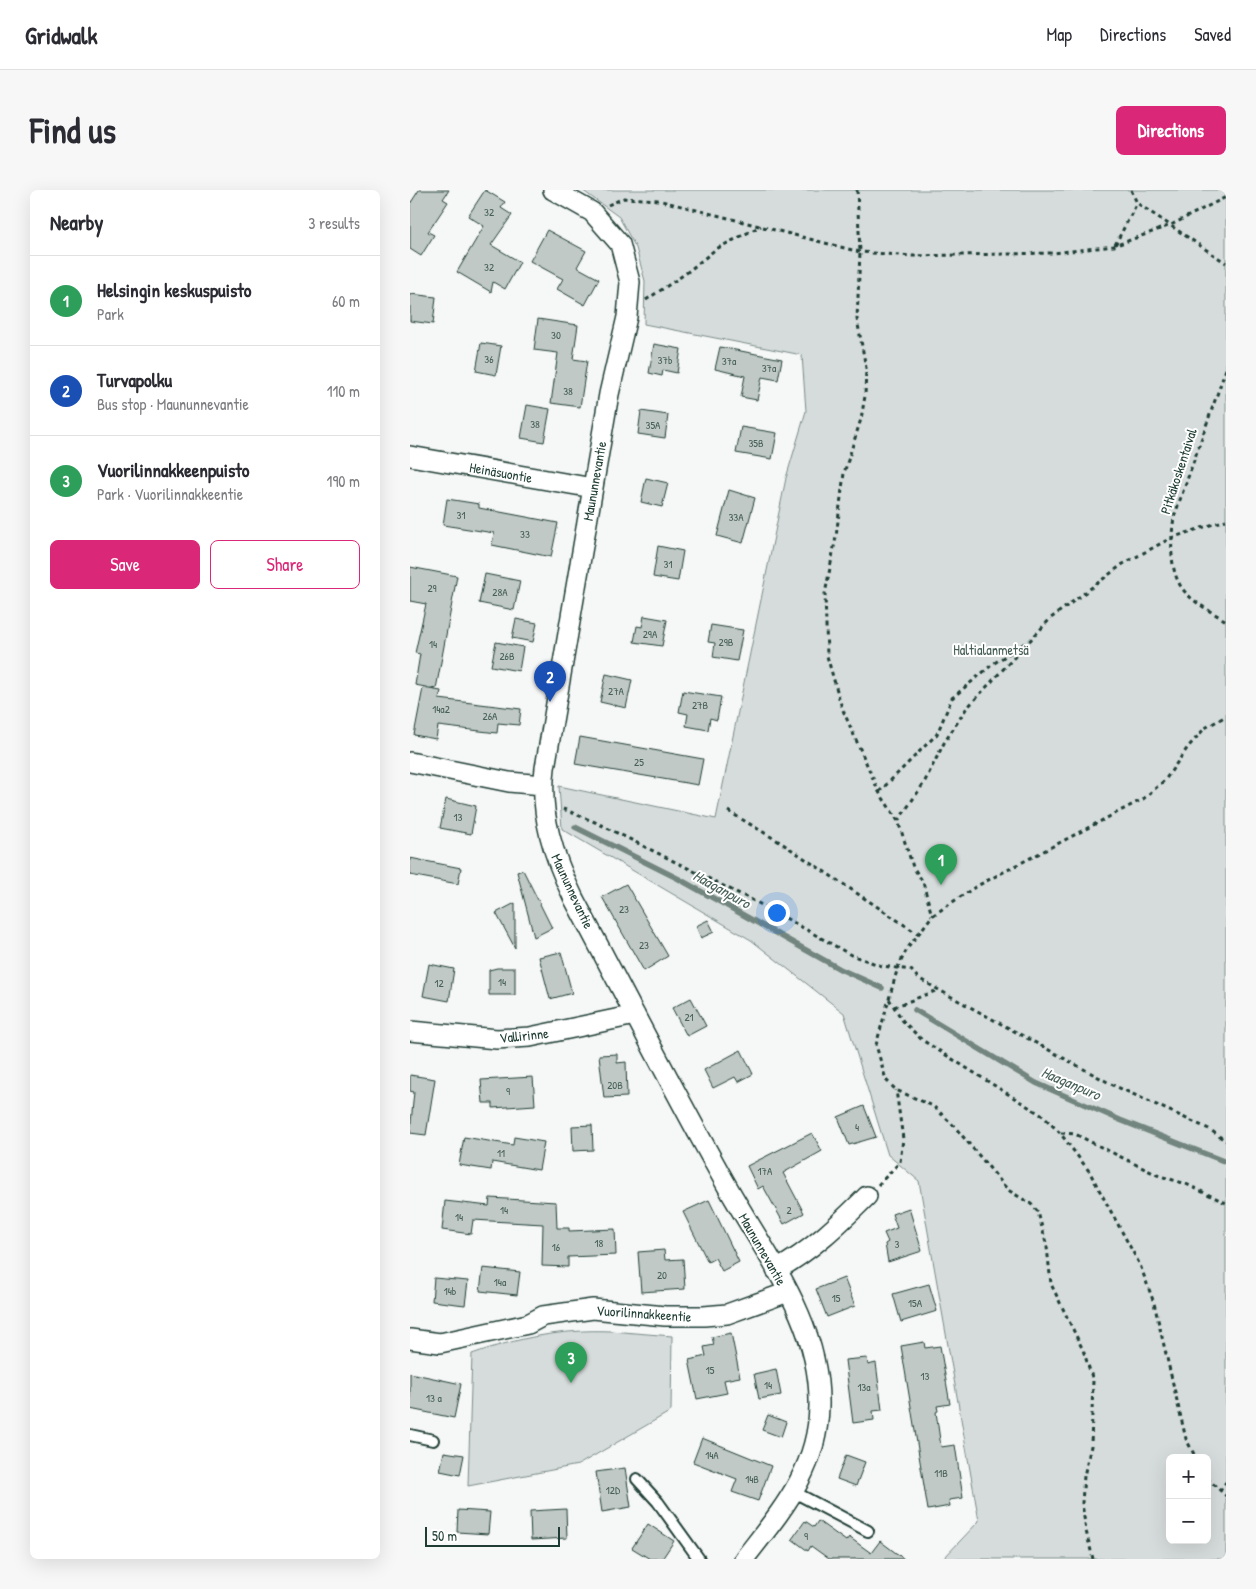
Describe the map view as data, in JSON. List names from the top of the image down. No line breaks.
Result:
{"streets":{"street":["Heinäsuontie","Maununnevantie","Vallirinne","Vuorilinnakkeentie"],"path":["Pitkäkoskentaival"]},"crossings":[["Heinäsuontie","Maununnevantie"],["Maununnevantie","Vallirinne"],["Maununnevantie","Vuorilinnakkeentie"]],"water":["Haaganpuro"],"parks":["Haltialanmetsä"],"house_numbers":["32","32","30","36","37b","37a","37a","38","38","35A","35B","31","33A","33","31","29","28A","29A","29B","14","26B","27A","27B","14a2","26A","25","13","23","23","14","12","21","20B","9","4","11","17A","14","2","14","18","3","16","20","14a","14b","15","15A","15","13","14","13a","13 a","14A","11B","14B","12D","9"],"scale_bar":"50 m","page":{"header":"Gridwalk","nav":["Map","Directions","Saved"],"buttons":["Directions",["Save","Share"]],"title":"Find us","heading":["Nearby","3 results"],"list":[{"mark":"1","name":"Helsingin keskuspuisto","note":"Park","value":"60 m"},{"mark":"2","name":"Turvapolku","note":"Bus stop · Maununnevantie","value":"110 m"},{"mark":"3","name":"Vuorilinnakkeenpuisto","note":"Park · Vuorilinnakkeentie","value":"190 m"}],"pins":["2","1","3"],"map_buttons":["+","−"],"scale":"50 m"}}
